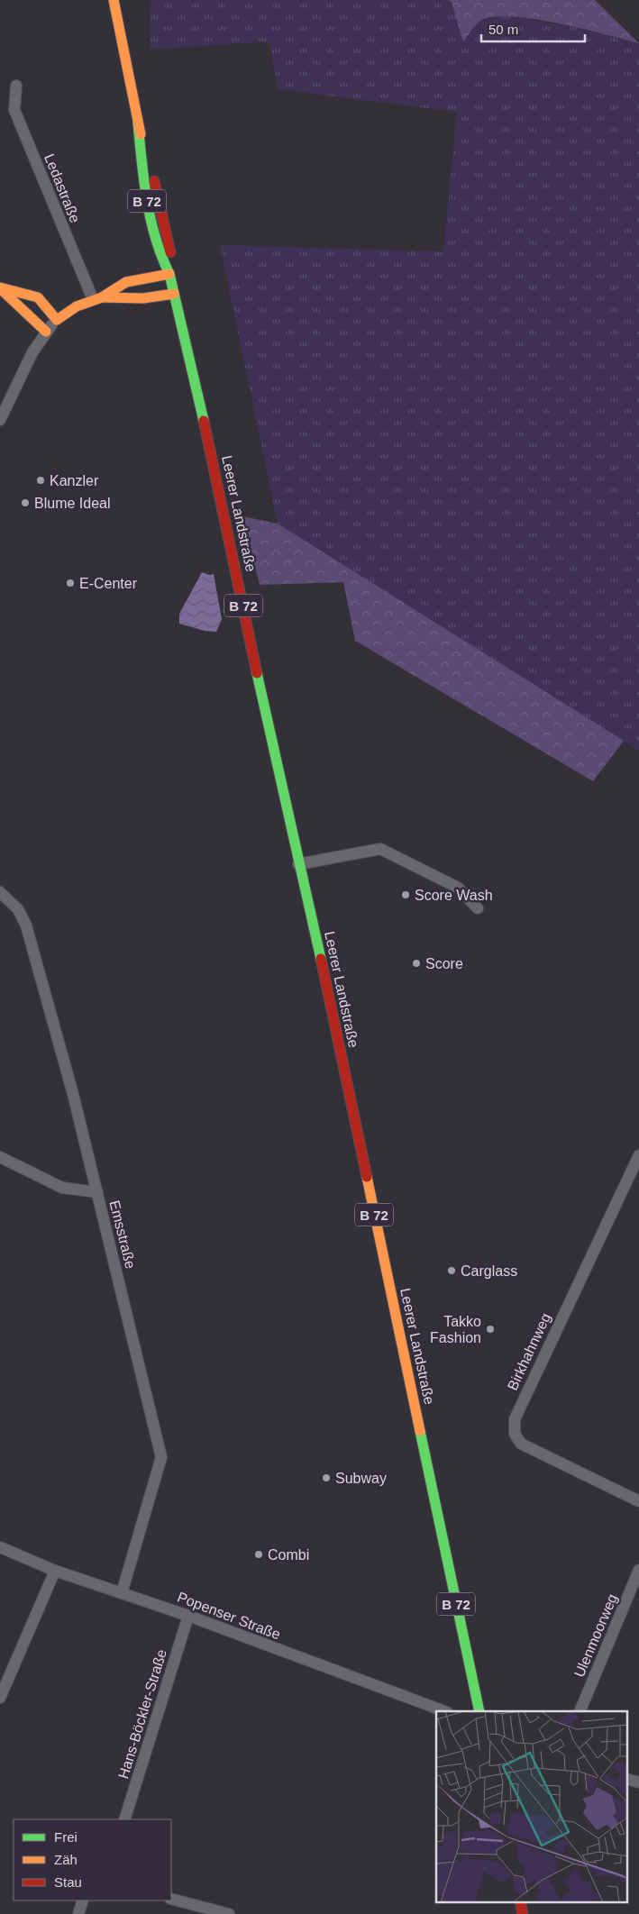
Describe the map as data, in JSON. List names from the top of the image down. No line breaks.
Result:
{"streets":{"main road":["B 72","Leerer Landstraße"],"street":["Ledastraße","Emsstraße","Birkhahnweg","Popenser Straße","Ulenmoorweg","Hans-Böckler-Straße"]},"crossings":[["Emsstraße","Popenser Straße"],["Popenser Straße","Hans-Böckler-Straße"]],"places":["Kanzler","Blume Ideal","E-Center","Score Wash","Score","Carglass","Takko Fashion","Subway","Combi"],"legend":["Frei","Zäh","Stau"],"scale_bar":"50 m"}
